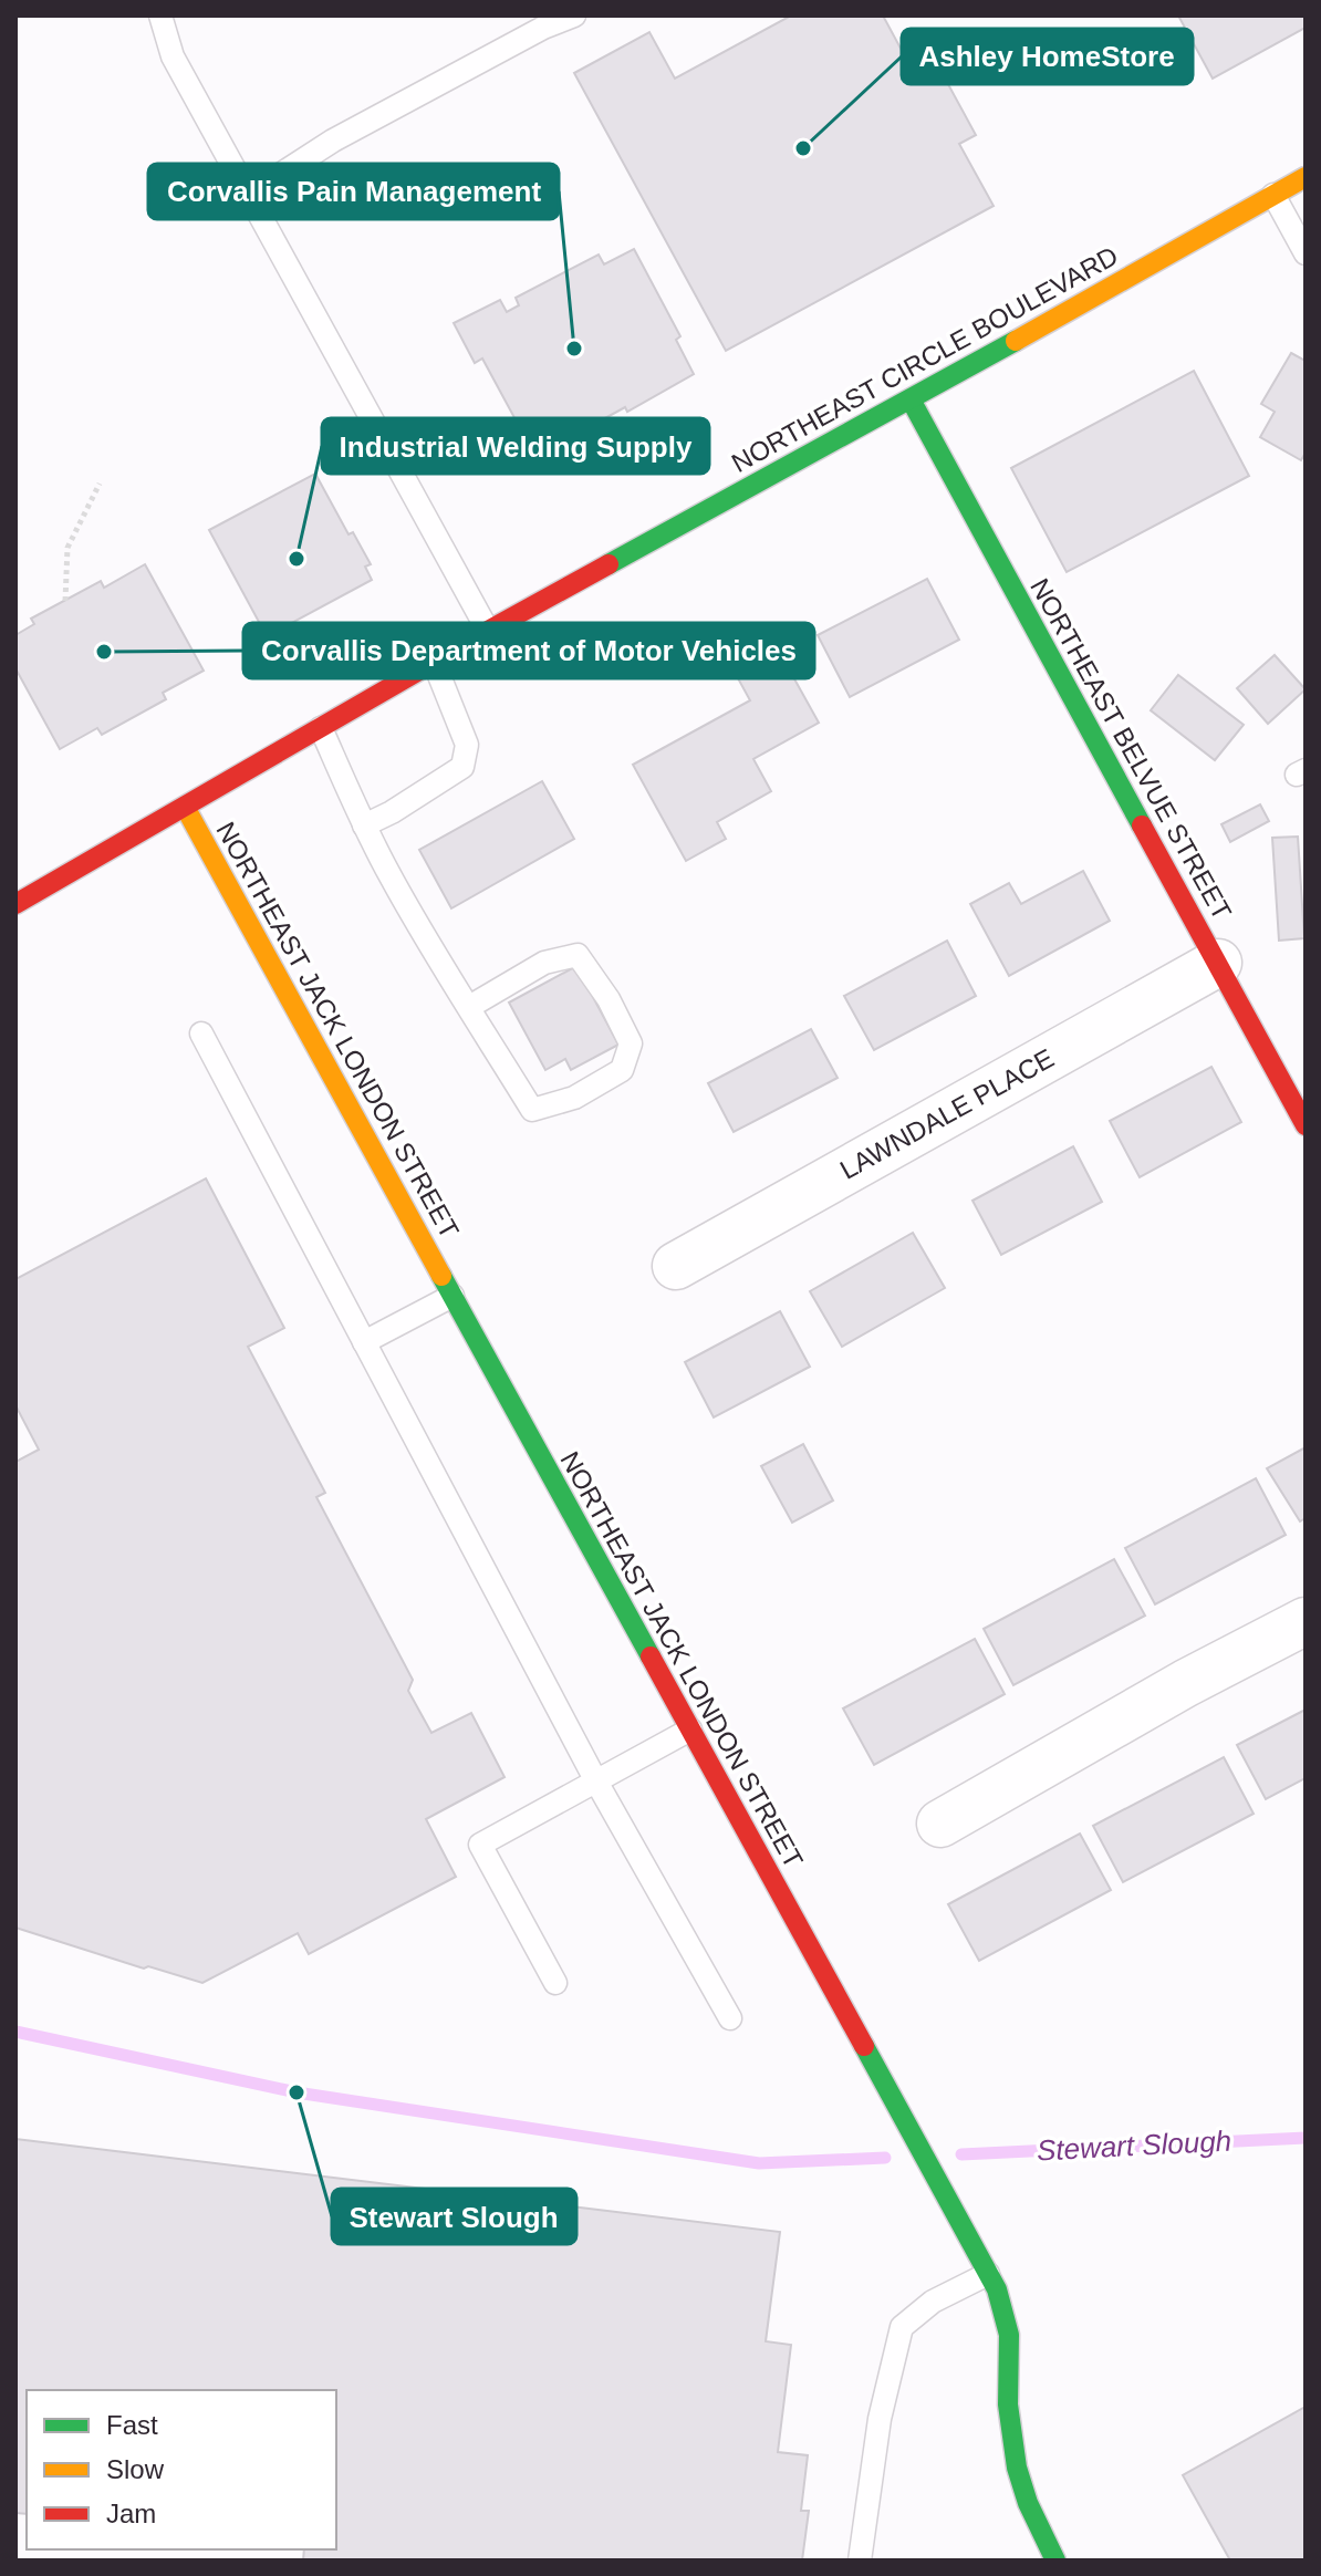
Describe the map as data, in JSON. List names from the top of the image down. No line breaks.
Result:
{"streets":{"street":["NORTHEAST CIRCLE BOULEVARD","NORTHEAST BELVUE STREET","NORTHEAST JACK LONDON STREET","LAWNDALE PLACE"]},"crossings":[["NORTHEAST CIRCLE BOULEVARD","NORTHEAST BELVUE STREET"],["NORTHEAST CIRCLE BOULEVARD","NORTHEAST JACK LONDON STREET"],["NORTHEAST BELVUE STREET","LAWNDALE PLACE"]],"water":["Stewart Slough"],"places":["Ashley HomeStore","Corvallis Pain Management","Industrial Welding Supply","Corvallis Department of Motor Vehicles","Stewart Slough"],"legend":["Fast","Slow","Jam"]}
